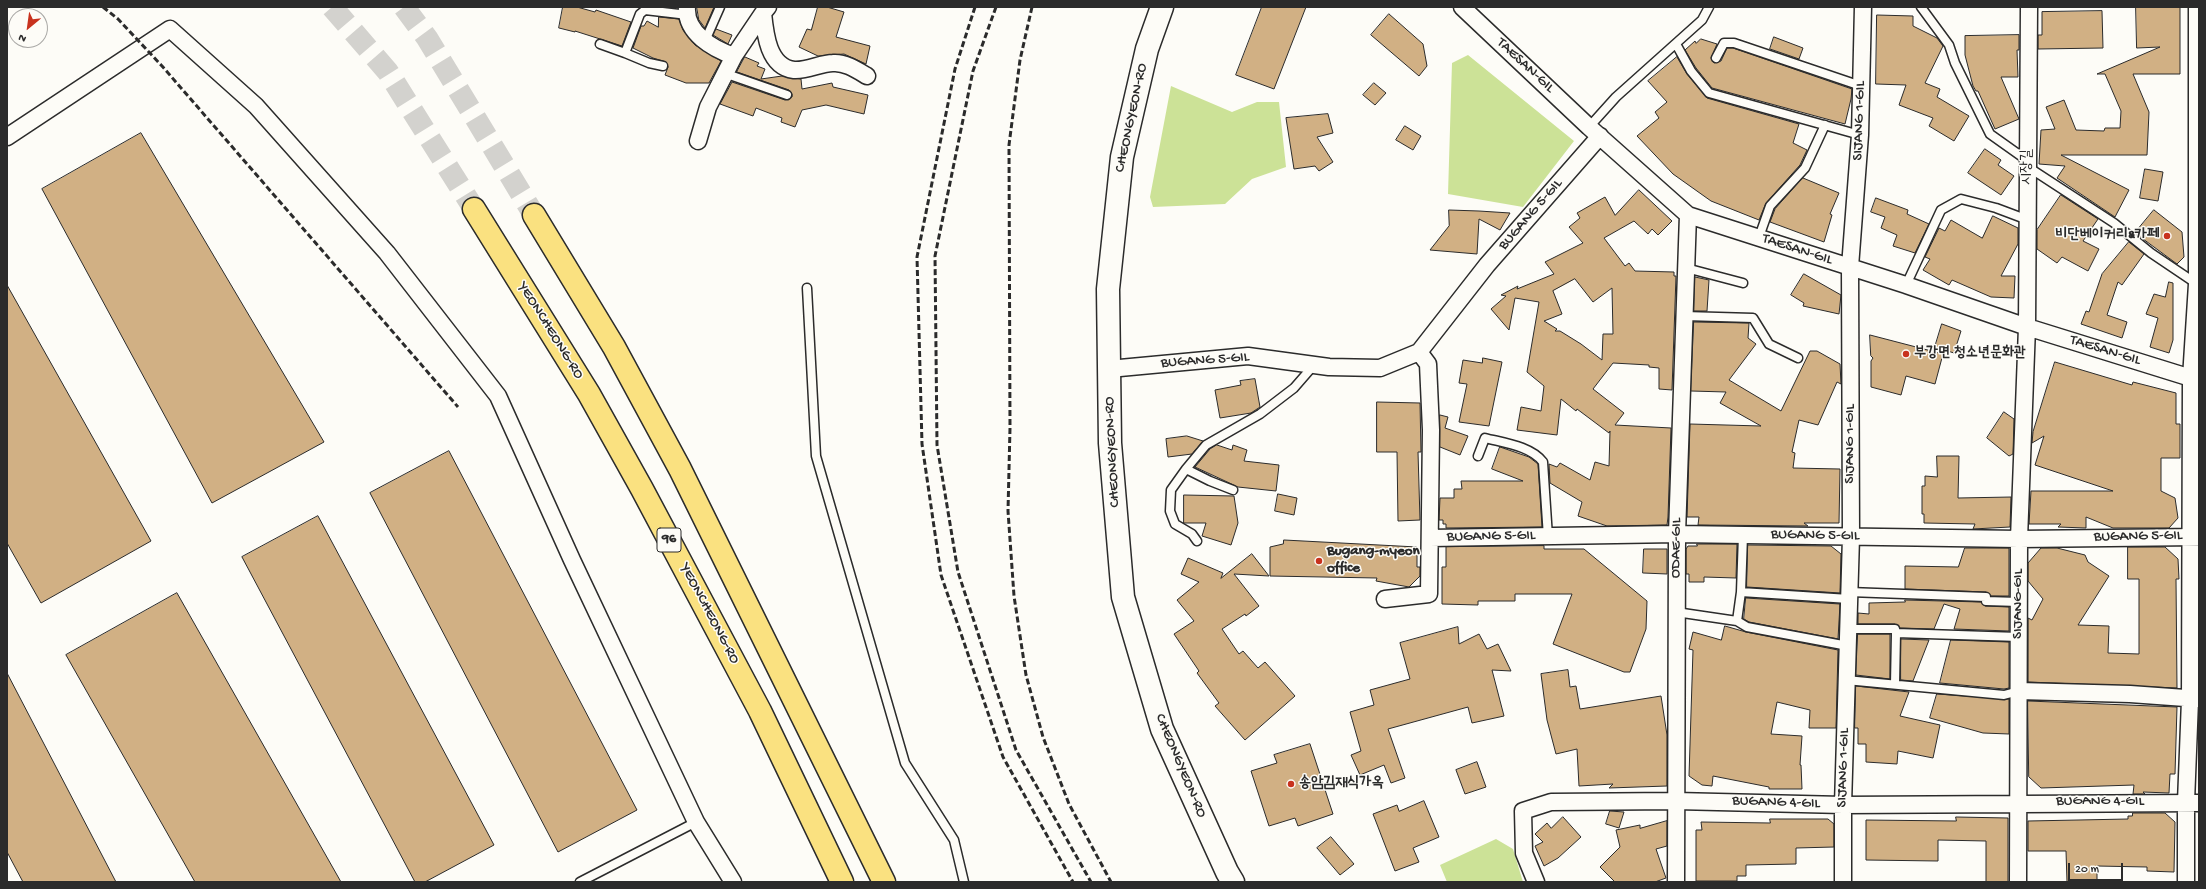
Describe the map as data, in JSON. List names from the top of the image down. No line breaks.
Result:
{"streets":{"highway":["YEONCHEONG-RO","96"],"main road":["CHEONGYEON-RO"],"street":["TAESAN-GIL","SIJANG 1-GIL","시장길","BUGANG 5-GIL","ODAE-GIL","SIJANG-GIL","BUGANG 4-GIL"]},"crossings":[["TAESAN-GIL","SIJANG 1-GIL"],["TAESAN-GIL","시장길"],["TAESAN-GIL","BUGANG 5-GIL"],["TAESAN-GIL","ODAE-GIL"],["TAESAN-GIL","SIJANG-GIL"],["CHEONGYEON-RO","BUGANG 5-GIL"],["SIJANG 1-GIL","BUGANG 5-GIL"],["SIJANG 1-GIL","BUGANG 4-GIL"],["시장길","SIJANG-GIL"],["BUGANG 5-GIL","ODAE-GIL"],["BUGANG 5-GIL","SIJANG-GIL"],["ODAE-GIL","BUGANG 4-GIL"],["SIJANG-GIL","BUGANG 4-GIL"]],"places":["비단베이커리&카페","부강면 청소년문화관","Bugang-myeon office","송암김재식가옥"],"scale_bar":"20 m","north":"bottom left"}
